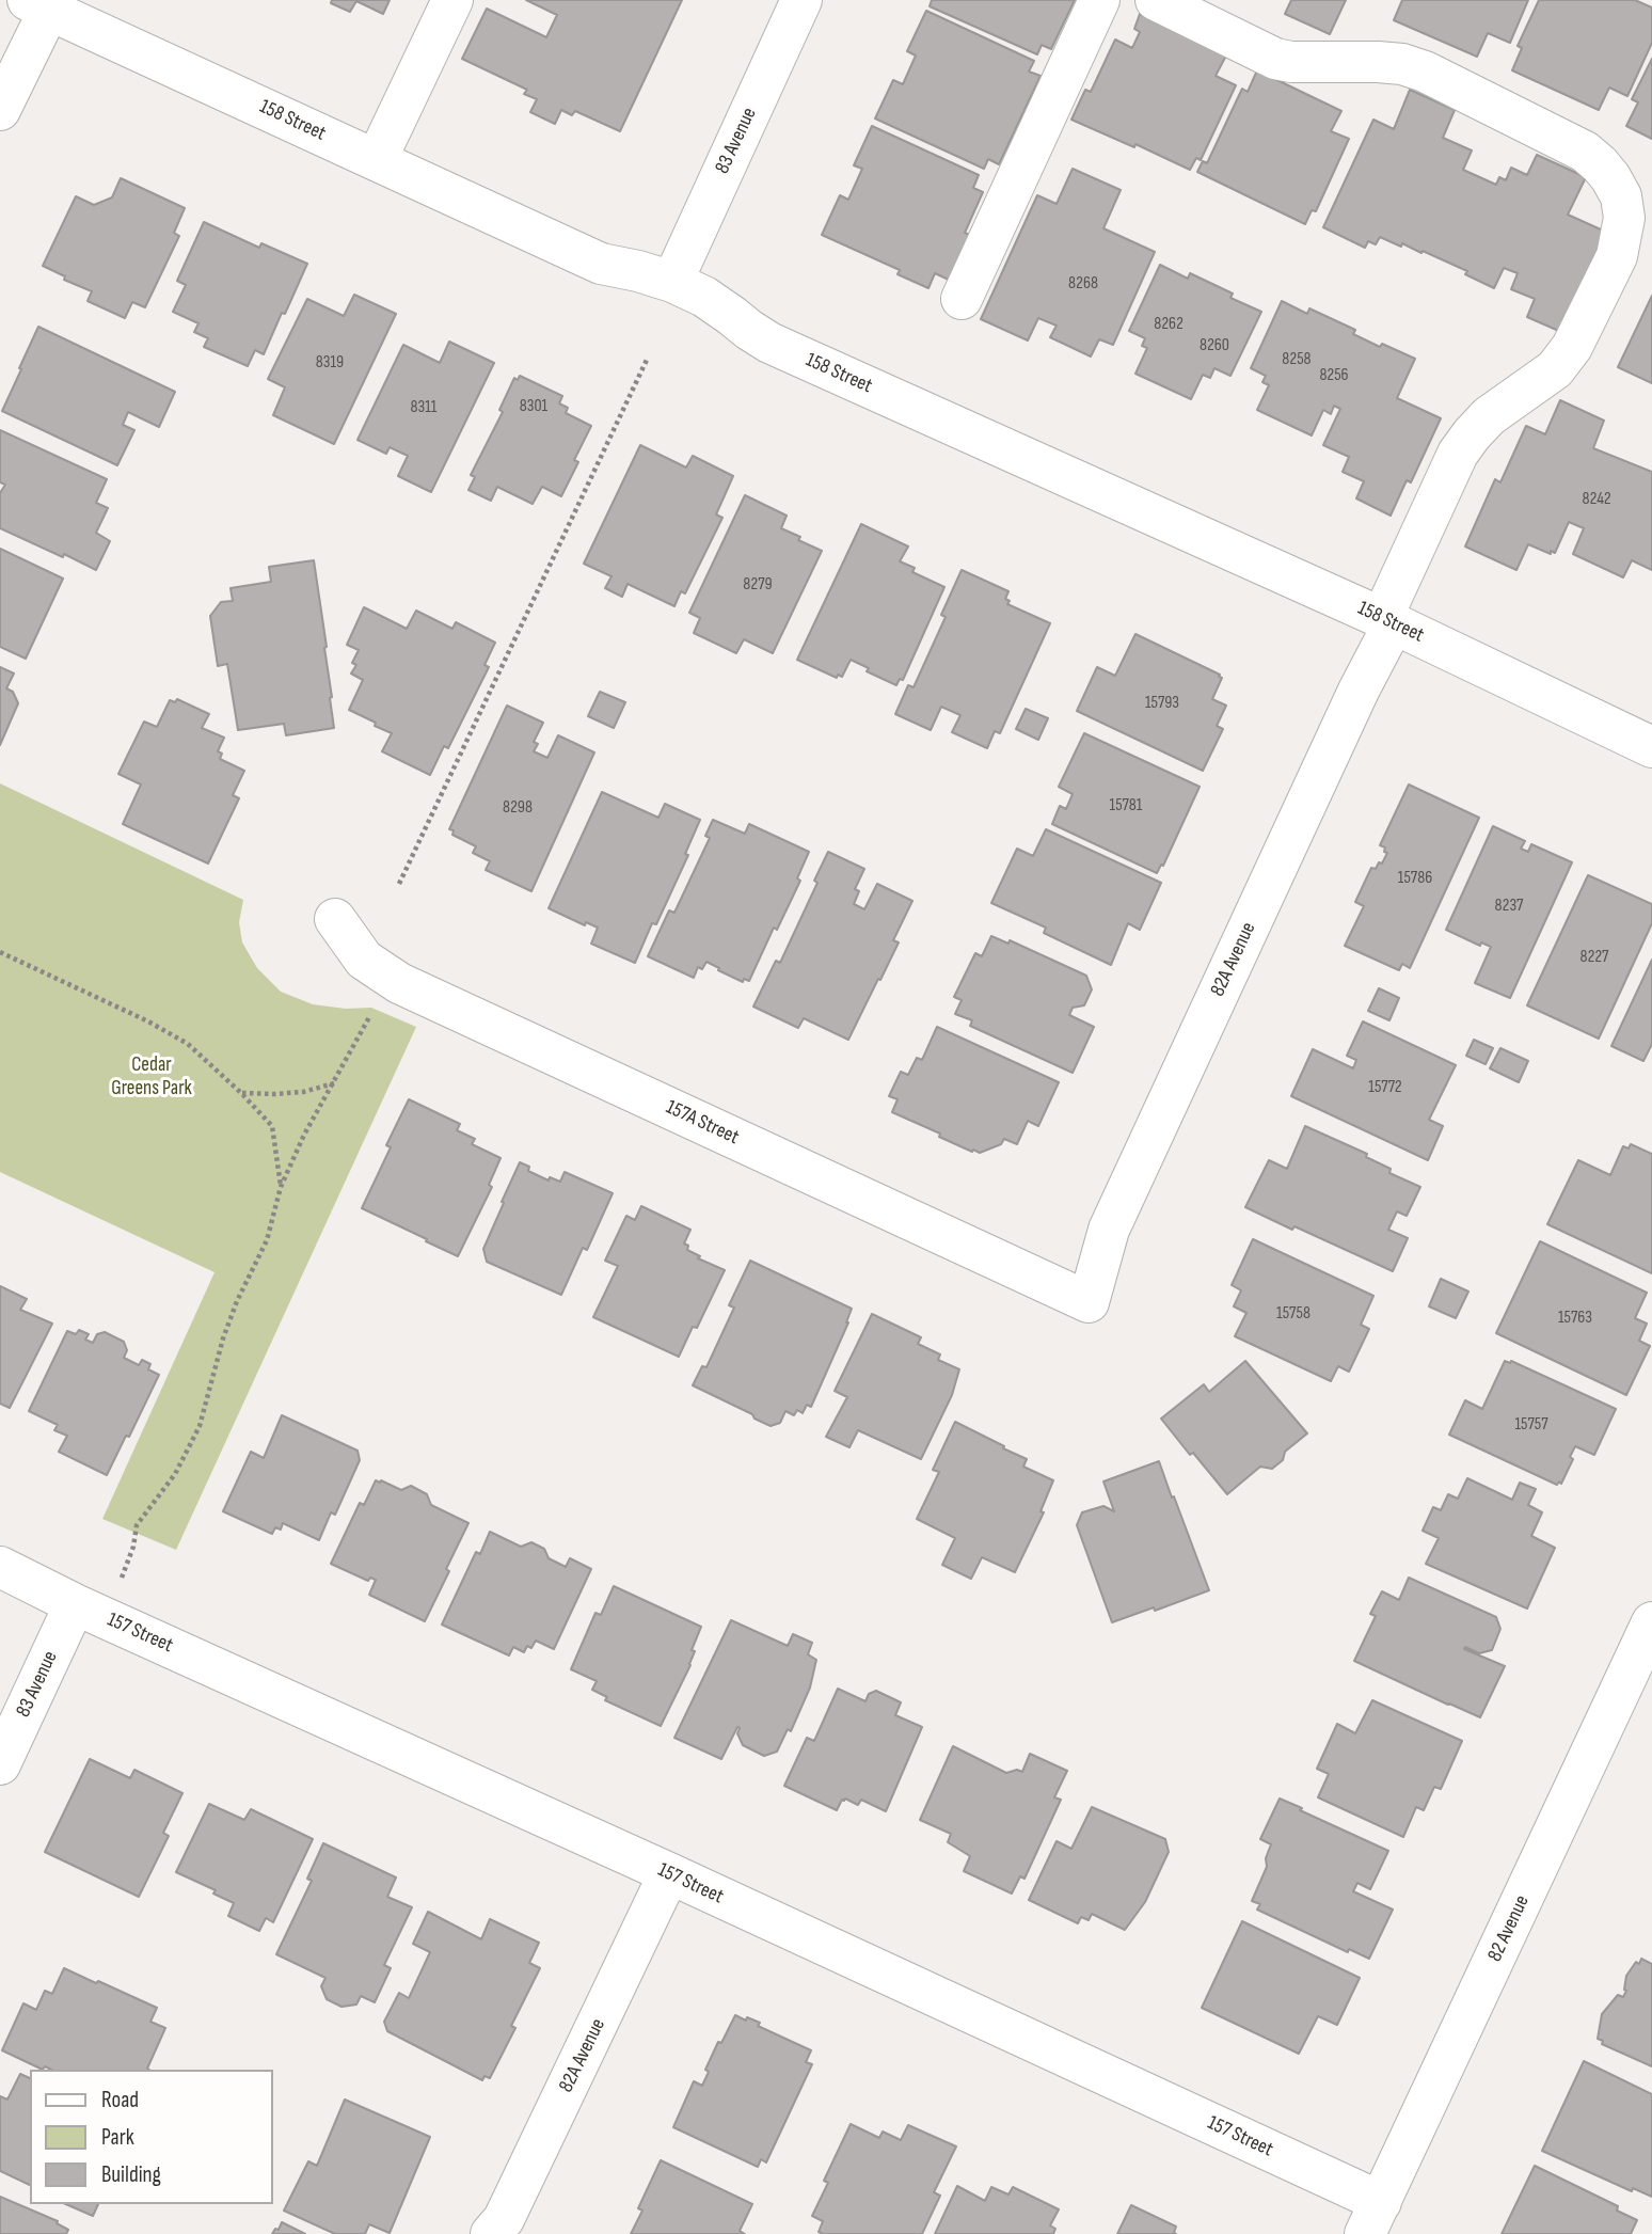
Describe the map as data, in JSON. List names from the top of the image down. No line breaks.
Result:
{"streets":{"street":["158 Street","83 Avenue","82A Avenue","157A Street","157 Street","82 Avenue"]},"crossings":[["158 Street","83 Avenue"],["158 Street","82A Avenue"],["83 Avenue","157 Street"],["82A Avenue","157A Street"],["82A Avenue","157 Street"],["157 Street","82 Avenue"]],"parks":["Cedar Greens Park"],"house_numbers":["8268","8262","8260","8258","8319","8256","8301","8311","8242","8279","15793","15781","8298","15786","8237","8227","15772","15758","15763","15757"],"legend":["Road","Park","Building"]}
